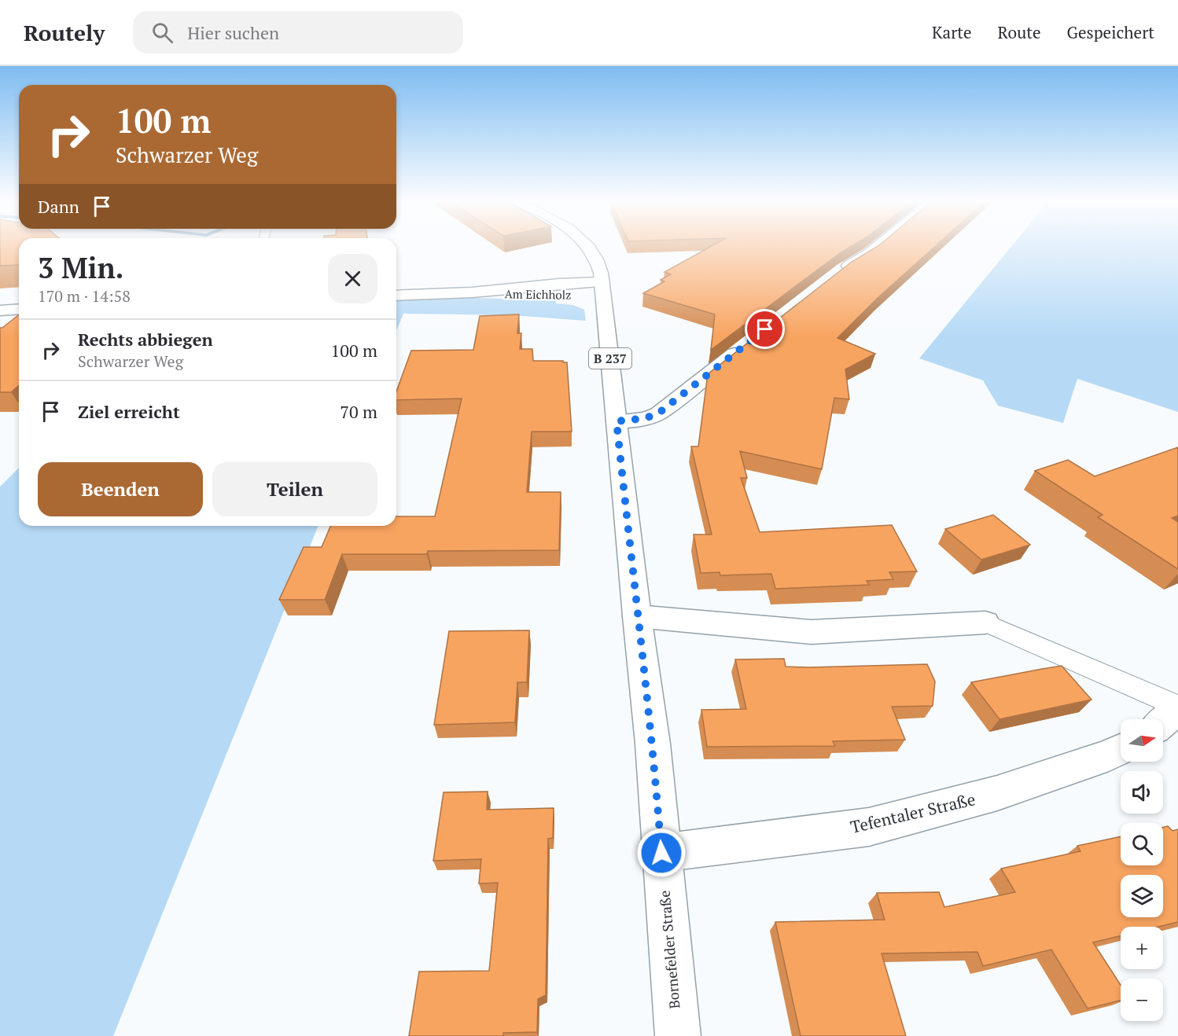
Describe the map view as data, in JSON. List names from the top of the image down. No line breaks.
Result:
{"streets":{"main road":["Am Eichholz","B 237","Tefentaler Straße","Bornefelder Straße"]},"crossings":[["Am Eichholz","Bornefelder Straße"],["Tefentaler Straße","Bornefelder Straße"]],"north":"right","page":{"header":"Routely","search":"Hier suchen","nav":["Karte","Route","Gespeichert"],"turn":["100 m","Schwarzer Weg"],"then":"Dann","heading":["3 Min.","170 m · 14:58"],"list":[{"name":"Rechts abbiegen","note":"Schwarzer Weg","value":"100 m"},{"name":"Ziel erreicht","value":"70 m"}],"buttons":["Beenden","Teilen"],"map_buttons":["+","−"]}}
